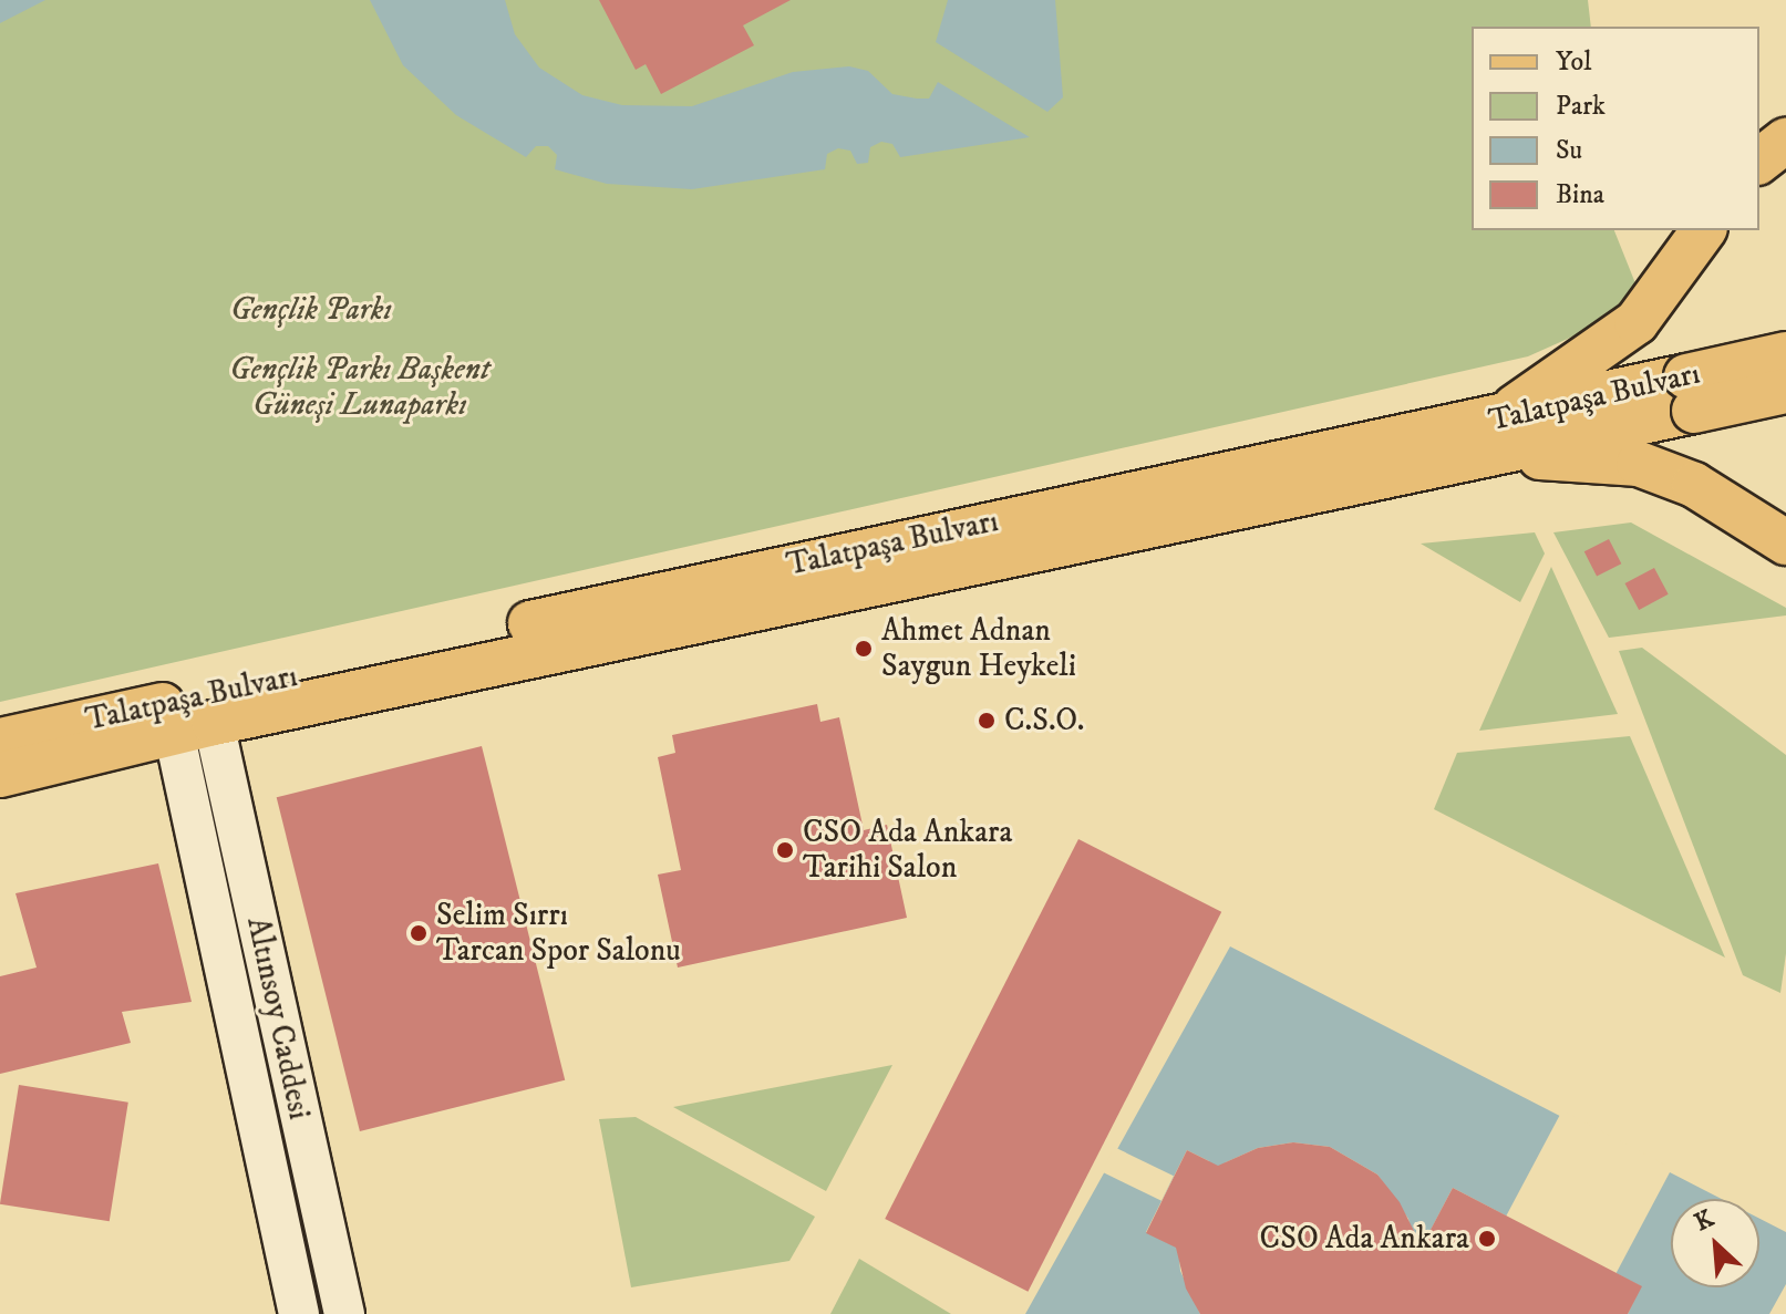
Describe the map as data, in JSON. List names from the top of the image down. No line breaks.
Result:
{"streets":{"main road":["Talatpaşa Bulvarı"],"street":["Altınsoy Caddesi"]},"crossings":[["Talatpaşa Bulvarı","Altınsoy Caddesi"]],"parks":["Gençlik Parkı","Gençlik Parkı Başkent Güneşi Lunaparkı"],"places":["Ahmet Adnan Saygun Heykeli","C.S.O.","CSO Ada Ankara Tarihi Salon","Selim Sırrı Tarcan Spor Salonu","CSO Ada Ankara"],"legend":["Yol","Park","Su","Bina"],"north":"top left"}
